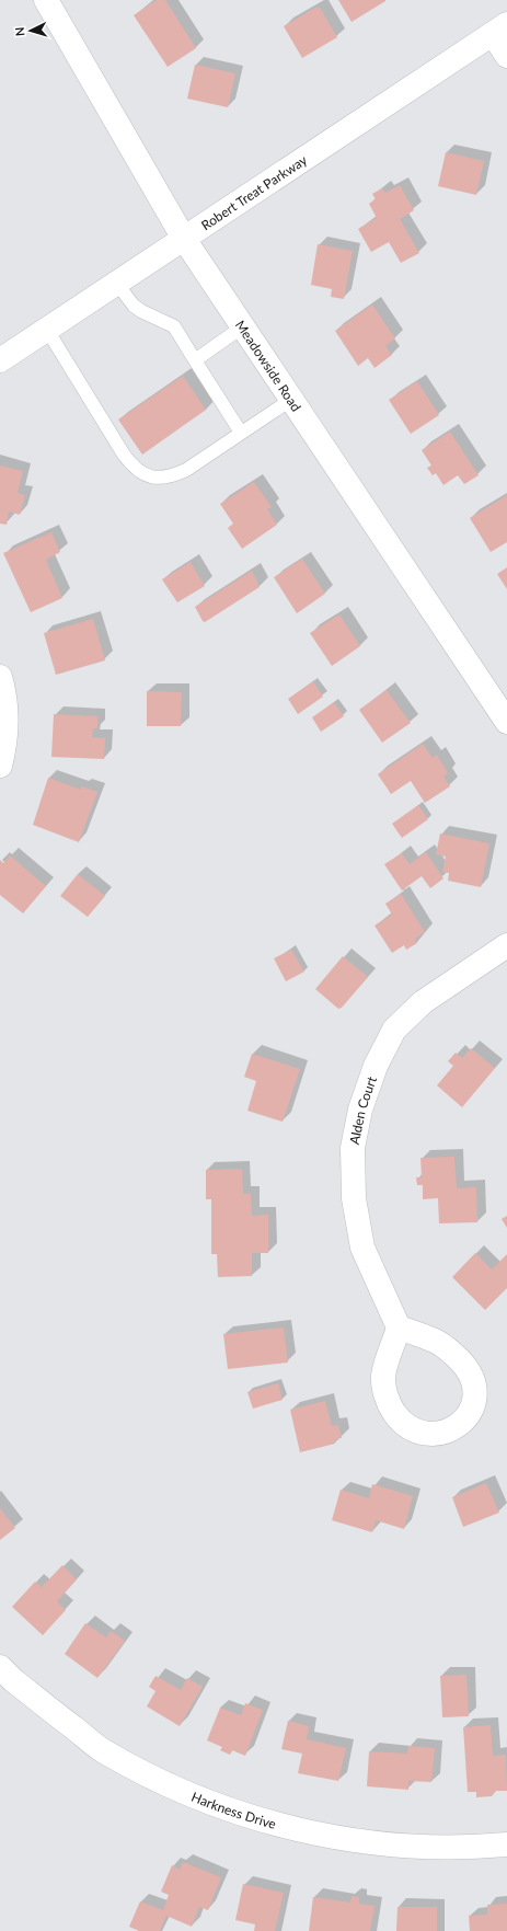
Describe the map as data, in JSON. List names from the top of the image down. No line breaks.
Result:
{"streets":{"street":["Robert Treat Parkway","Meadowside Road","Alden Court","Harkness Drive"]},"crossings":[["Robert Treat Parkway","Meadowside Road"]],"north":"left"}
